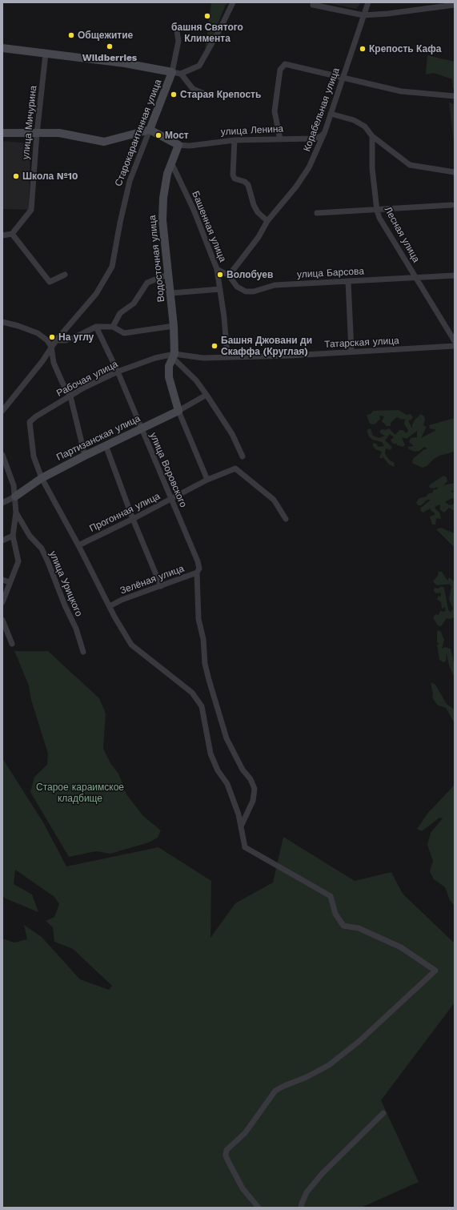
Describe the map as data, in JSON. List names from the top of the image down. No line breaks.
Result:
{"streets":{"street":["Корабельная улица","улица Мичурина","улица Ленина","Старокарантинная улица","Башенная улица","Лесная улица","Водосточная улица","улица Барсова","Татарская улица","Рабочая улица","Партизанская улица","улица Воровского","Прогонная улица","Зелёная улица","улица Урицкого"]},"crossings":[["Корабельная улица","улица Ленина"],["Корабельная улица","улица Барсова"],["улица Ленина","Водосточная улица"],["Башенная улица","Водосточная улица"],["Башенная улица","улица Барсова"],["Башенная улица","Татарская улица"],["Лесная улица","улица Барсова"],["Водосточная улица","Татарская улица"],["Водосточная улица","Рабочая улица"],["Водосточная улица","Партизанская улица"],["Татарская улица","Рабочая улица"],["Рабочая улица","Партизанская улица"],["Рабочая улица","улица Воровского"],["Партизанская улица","улица Воровского"],["Партизанская улица","улица Урицкого"],["улица Воровского","Прогонная улица"],["улица Воровского","Зелёная улица"]],"parks":["Старое караимское кладбище"],"places":["башня Святого Климента","Общежитие","Wildberries","Крепость Кафа","Старая Крепость","Мост","Школа №10","Волобуев","На углу","Башня Джовани ди Скаффа (Круглая)"]}
